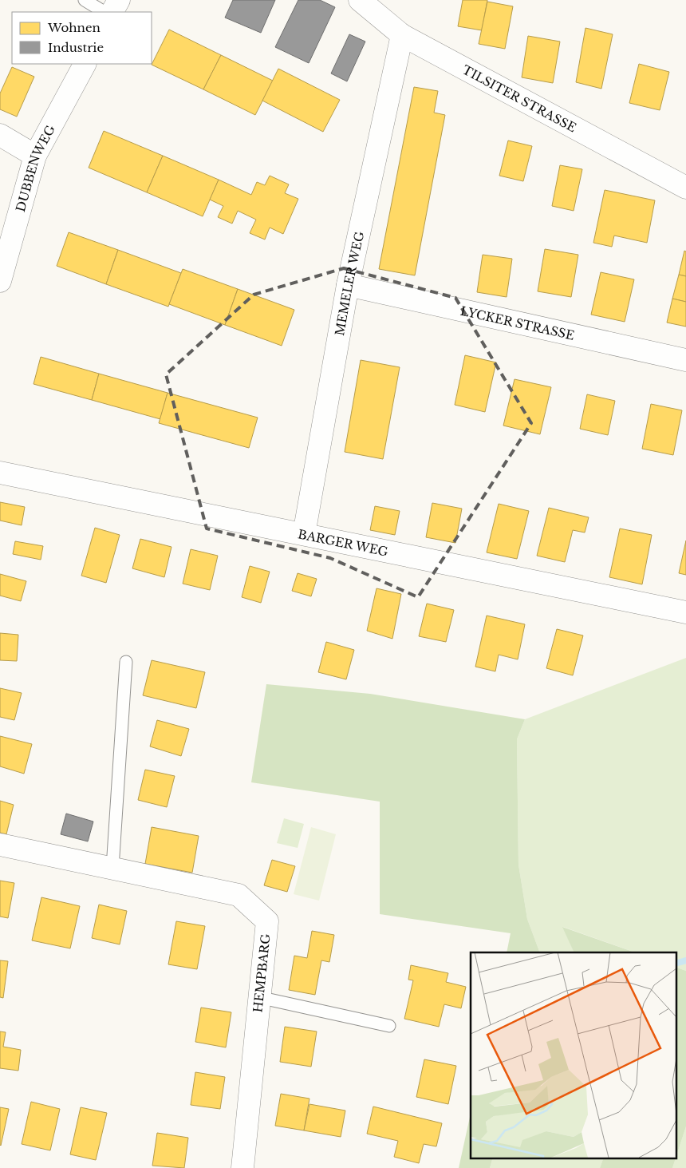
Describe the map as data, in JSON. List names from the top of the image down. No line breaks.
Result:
{"streets":{"street":["TILSITER STRASSE","DUBBENWEG","MEMELER WEG","LYCKER STRASSE","BARGER WEG","HEMPBARG"]},"crossings":[["TILSITER STRASSE","MEMELER WEG"],["MEMELER WEG","LYCKER STRASSE"],["MEMELER WEG","BARGER WEG"]],"legend":["Wohnen","Industrie"]}
